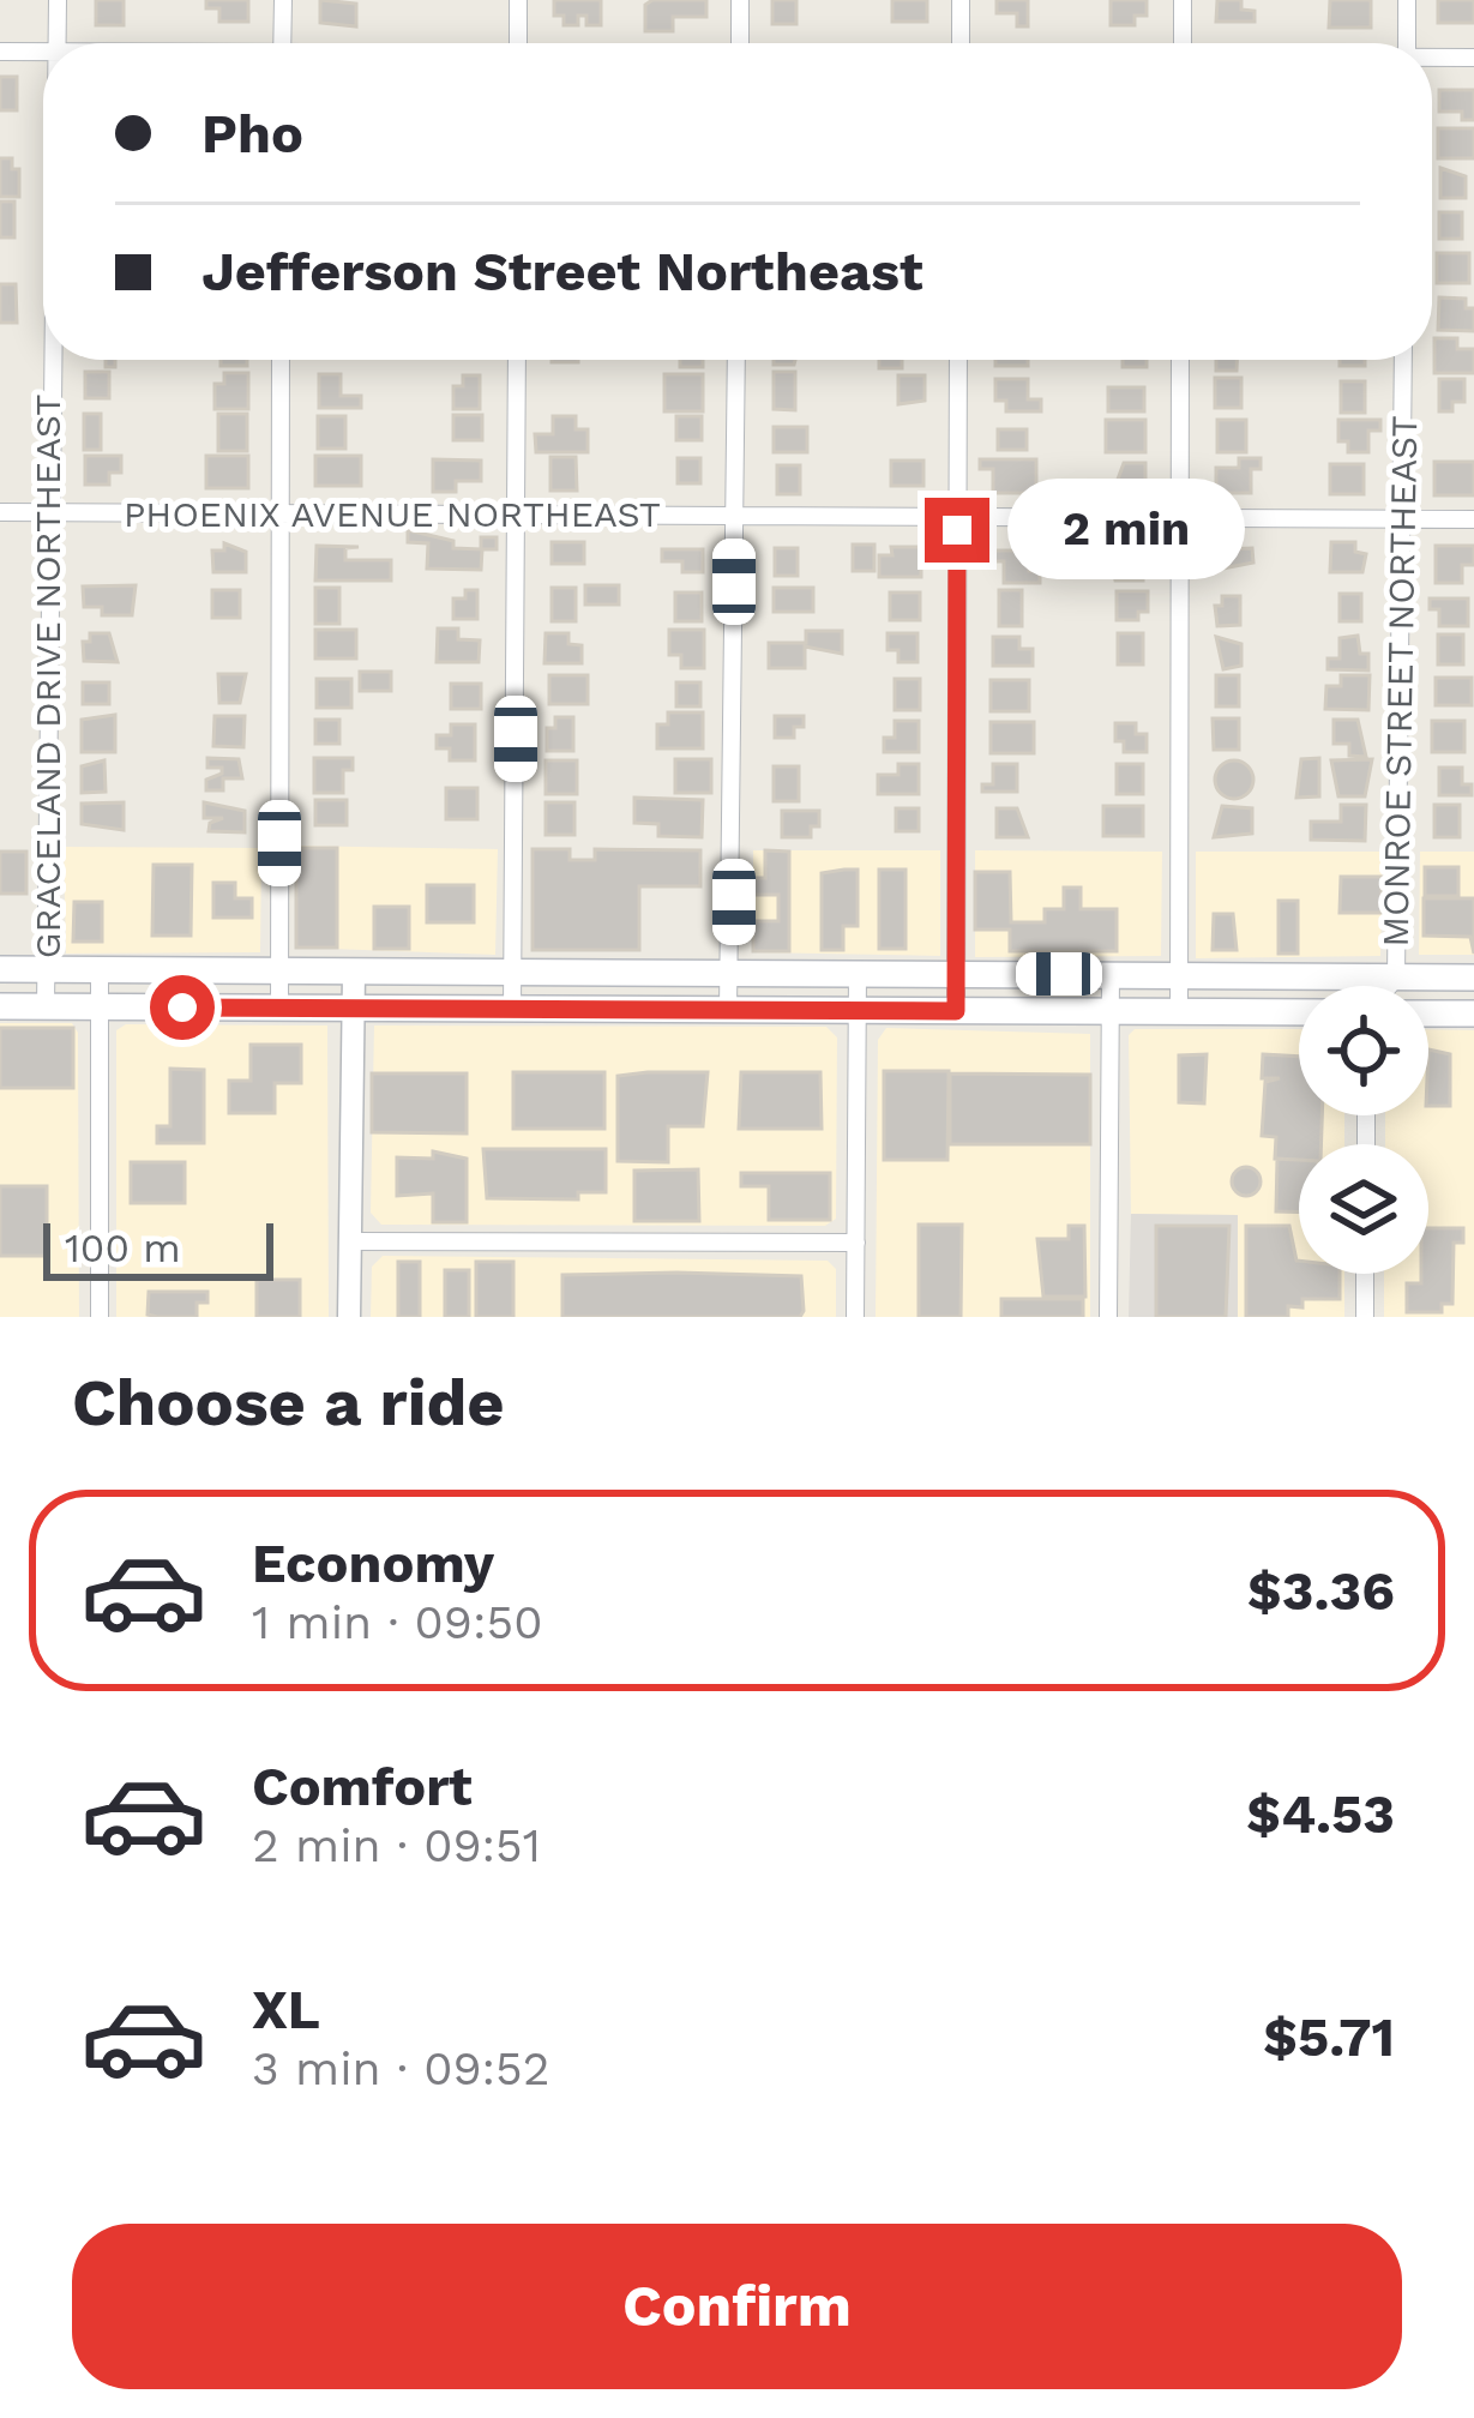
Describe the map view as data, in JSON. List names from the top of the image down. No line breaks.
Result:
{"streets":{"street":["PHOENIX AVENUE NORTHEAST","GRACELAND DRIVE NORTHEAST","MONROE STREET NORTHEAST"]},"crossings":[["PHOENIX AVENUE NORTHEAST","GRACELAND DRIVE NORTHEAST"],["PHOENIX AVENUE NORTHEAST","MONROE STREET NORTHEAST"]],"scale_bar":"100 m","page":{"banner":["Pho","Jefferson Street Northeast"],"bubble":"2 min","scale":"100 m","heading":"Choose a ride","list":[{"name":"Economy","note":"1 min · 09:50","value":"$3.36"},{"name":"Comfort","note":"2 min · 09:51","value":"$4.53"},{"name":"XL","note":"3 min · 09:52","value":"$5.71"}],"buttons":"Confirm"}}
